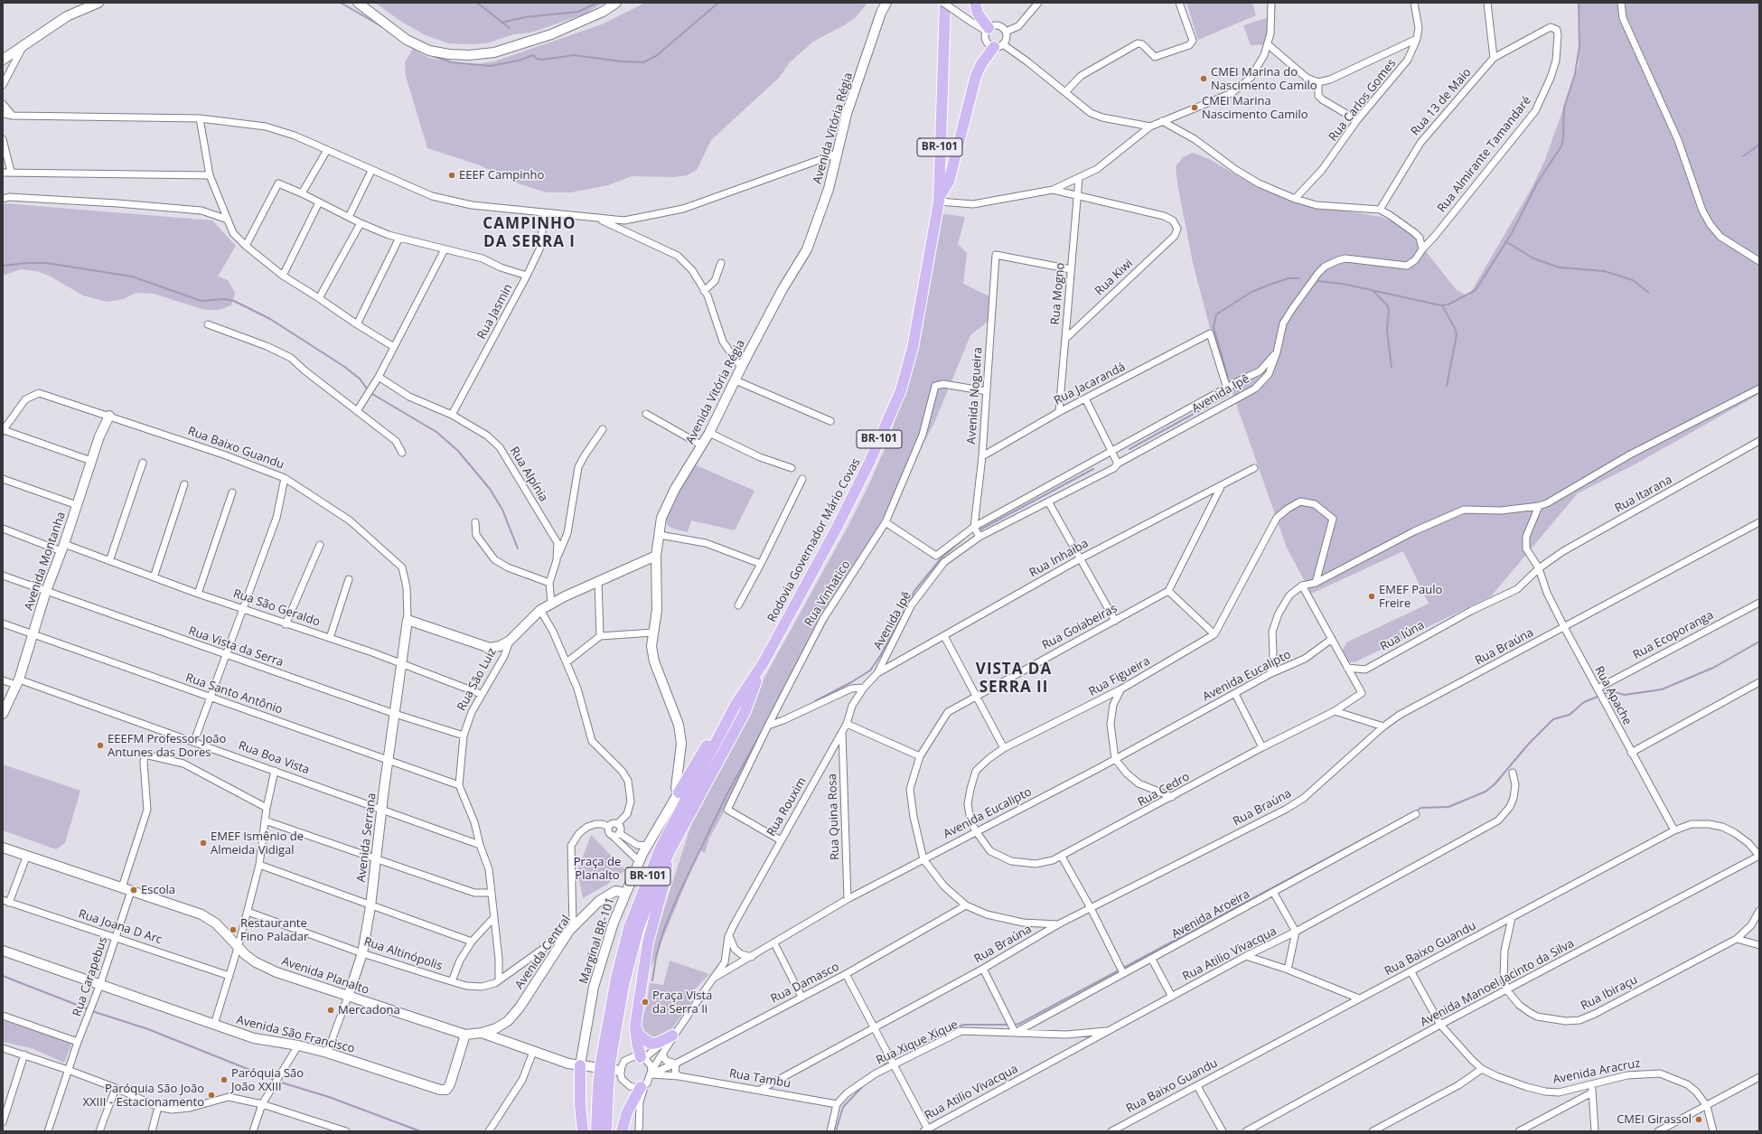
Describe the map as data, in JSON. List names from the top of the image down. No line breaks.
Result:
{"streets":{"main road":["BR-101","Rodovia Governador Mário Covas"],"street":["Rua Carlos Gomes","Rua 13 de Maio","Avenida Vitória Régia","Rua Almirante Tamandaré","Rua Kiwi","Rua Mogno","Rua Jasmin","Rua Jacarandá","Avenida Ipê","Avenida Nogueira","Rua Baixo Guandu","Rua Alpínia","Rua Itarana","Rua Inhaiba","Avenida Montanha","Rua Vinhatico","Rua São Geraldo","Rua Goiabeiras","Rua Ecoporanga","Rua Iúna","Rua Vista da Serra","Rua Braúna","Avenida Eucalipto","Rua Figueira","Rua São Luiz","Rua Santo Antônio","Rua Apache","Rua Boa Vista","Rua Cedro","Rua Rouxim","Rua Quina Rosa","Avenida Serrana","Avenida Aroeira","Rua Joana D Arc","Marginal BR-101","Avenida Central","Rua Altinópolis","Rua Atilio Vivacqua","Avenida Planalto","Rua Carapebus","Rua Damasco","Avenida Manoel Jacinto da Silva","Rua Ibiraçu","Avenida São Francisco","Rua Xique Xique","Avenida Aracruz","Rua Tambu"]},"crossings":[["Rua 13 de Maio","Rua Almirante Tamandaré"],["Avenida Vitória Régia","Rua São Luiz"],["Avenida Vitória Régia","Marginal BR-101"],["Rua Kiwi","Rua Mogno"],["Rua Mogno","Rua Jacarandá"],["Rua Mogno","Avenida Nogueira"],["Rua Jasmin","Rua Alpínia"],["Rua Jacarandá","Avenida Ipê"],["Rua Jacarandá","Avenida Nogueira"],["Avenida Ipê","Avenida Nogueira"],["Avenida Ipê","Rua Inhaiba"],["Avenida Ipê","Rua Vinhatico"],["Avenida Ipê","Rua Rouxim"],["Avenida Nogueira","Rua Vinhatico"],["Rua Baixo Guandu","Avenida Montanha"],["Rua Baixo Guandu","Rua Apache"],["Rua Baixo Guandu","Avenida Serrana"],["Rua Baixo Guandu","Avenida Manoel Jacinto da Silva"],["Rua Baixo Guandu","Rua Ibiraçu"],["Rua Baixo Guandu","Avenida Aracruz"],["Rua Alpínia","Rua São Luiz"],["Rua Itarana","Rua Iúna"],["Rua Itarana","Rua Apache"],["Avenida Montanha","Rua São Geraldo"],["Avenida Montanha","Rua Vista da Serra"],["Avenida Montanha","Rua Santo Antônio"],["Avenida Montanha","Rua Boa Vista"],["Rua Vinhatico","Rua Rouxim"],["Rua São Geraldo","Rua São Luiz"],["Rua São Geraldo","Avenida Serrana"],["Rua Goiabeiras","Rua Braúna"],["Rua Goiabeiras","Avenida Eucalipto"],["Rua Goiabeiras","Rua Damasco"],["Rua Ecoporanga","Rua Apache"],["Rua Iúna","Rua Apache"],["Rua Iúna","Rua Cedro"],["Rua Vista da Serra","Rua São Luiz"],["Rua Vista da Serra","Avenida Serrana"],["Rua Braúna","Rua Apache"],["Rua Braúna","Rua Tambu"],["Avenida Eucalipto","Rua Figueira"],["Avenida Eucalipto","Rua Cedro"],["Avenida Eucalipto","Rua Rouxim"],["Avenida Eucalipto","Rua Quina Rosa"],["Avenida Eucalipto","Avenida Planalto"],["Avenida Eucalipto","Rua Damasco"],["Avenida Eucalipto","Rua Tambu"],["Rua Figueira","Rua Cedro"],["Rua São Luiz","Rua Santo Antônio"],["Rua São Luiz","Rua Boa Vista"],["Rua São Luiz","Rua Altinópolis"],["Rua Santo Antônio","Avenida Serrana"],["Rua Boa Vista","Avenida Serrana"],["Rua Rouxim","Rua Quina Rosa"],["Avenida Serrana","Rua Altinópolis"],["Avenida Serrana","Avenida Planalto"],["Avenida Serrana","Avenida São Francisco"],["Avenida Aroeira","Rua Xique Xique"],["Rua Joana D Arc","Rua Carapebus"],["Marginal BR-101","Avenida Central"],["Marginal BR-101","Avenida Planalto"],["Avenida Central","Rua Altinópolis"],["Avenida Central","Avenida Planalto"],["Rua Atilio Vivacqua","Rua Xique Xique"],["Avenida Planalto","Rua Carapebus"],["Avenida Planalto","Rua Damasco"],["Avenida Planalto","Avenida São Francisco"],["Avenida Planalto","Rua Tambu"],["Rua Carapebus","Avenida São Francisco"],["Rua Damasco","Rua Tambu"],["Avenida Manoel Jacinto da Silva","Rua Ibiraçu"],["Avenida Manoel Jacinto da Silva","Avenida Aracruz"],["Rua Xique Xique","Rua Tambu"]],"districts":["CAMPINHO DA SERRA I","VISTA DA SERRA II"],"parks":["Praça de Planalto"],"places":["CMEI Marina do Nascimento Camilo","CMEI Marina Nascimento Camilo","EEEF Campinho","EMEF Paulo Freire","EEEFM Professor João Antunes das Dores","EMEF Ismênio de Almeida Vidigal","Escola","Restaurante Fino Paladar","Praça Vista da Serra Ii","Mercadona","Paróquia São João XXIII","Paróquia São João XXIII - Estacionamento","CMEI Girassol"]}
